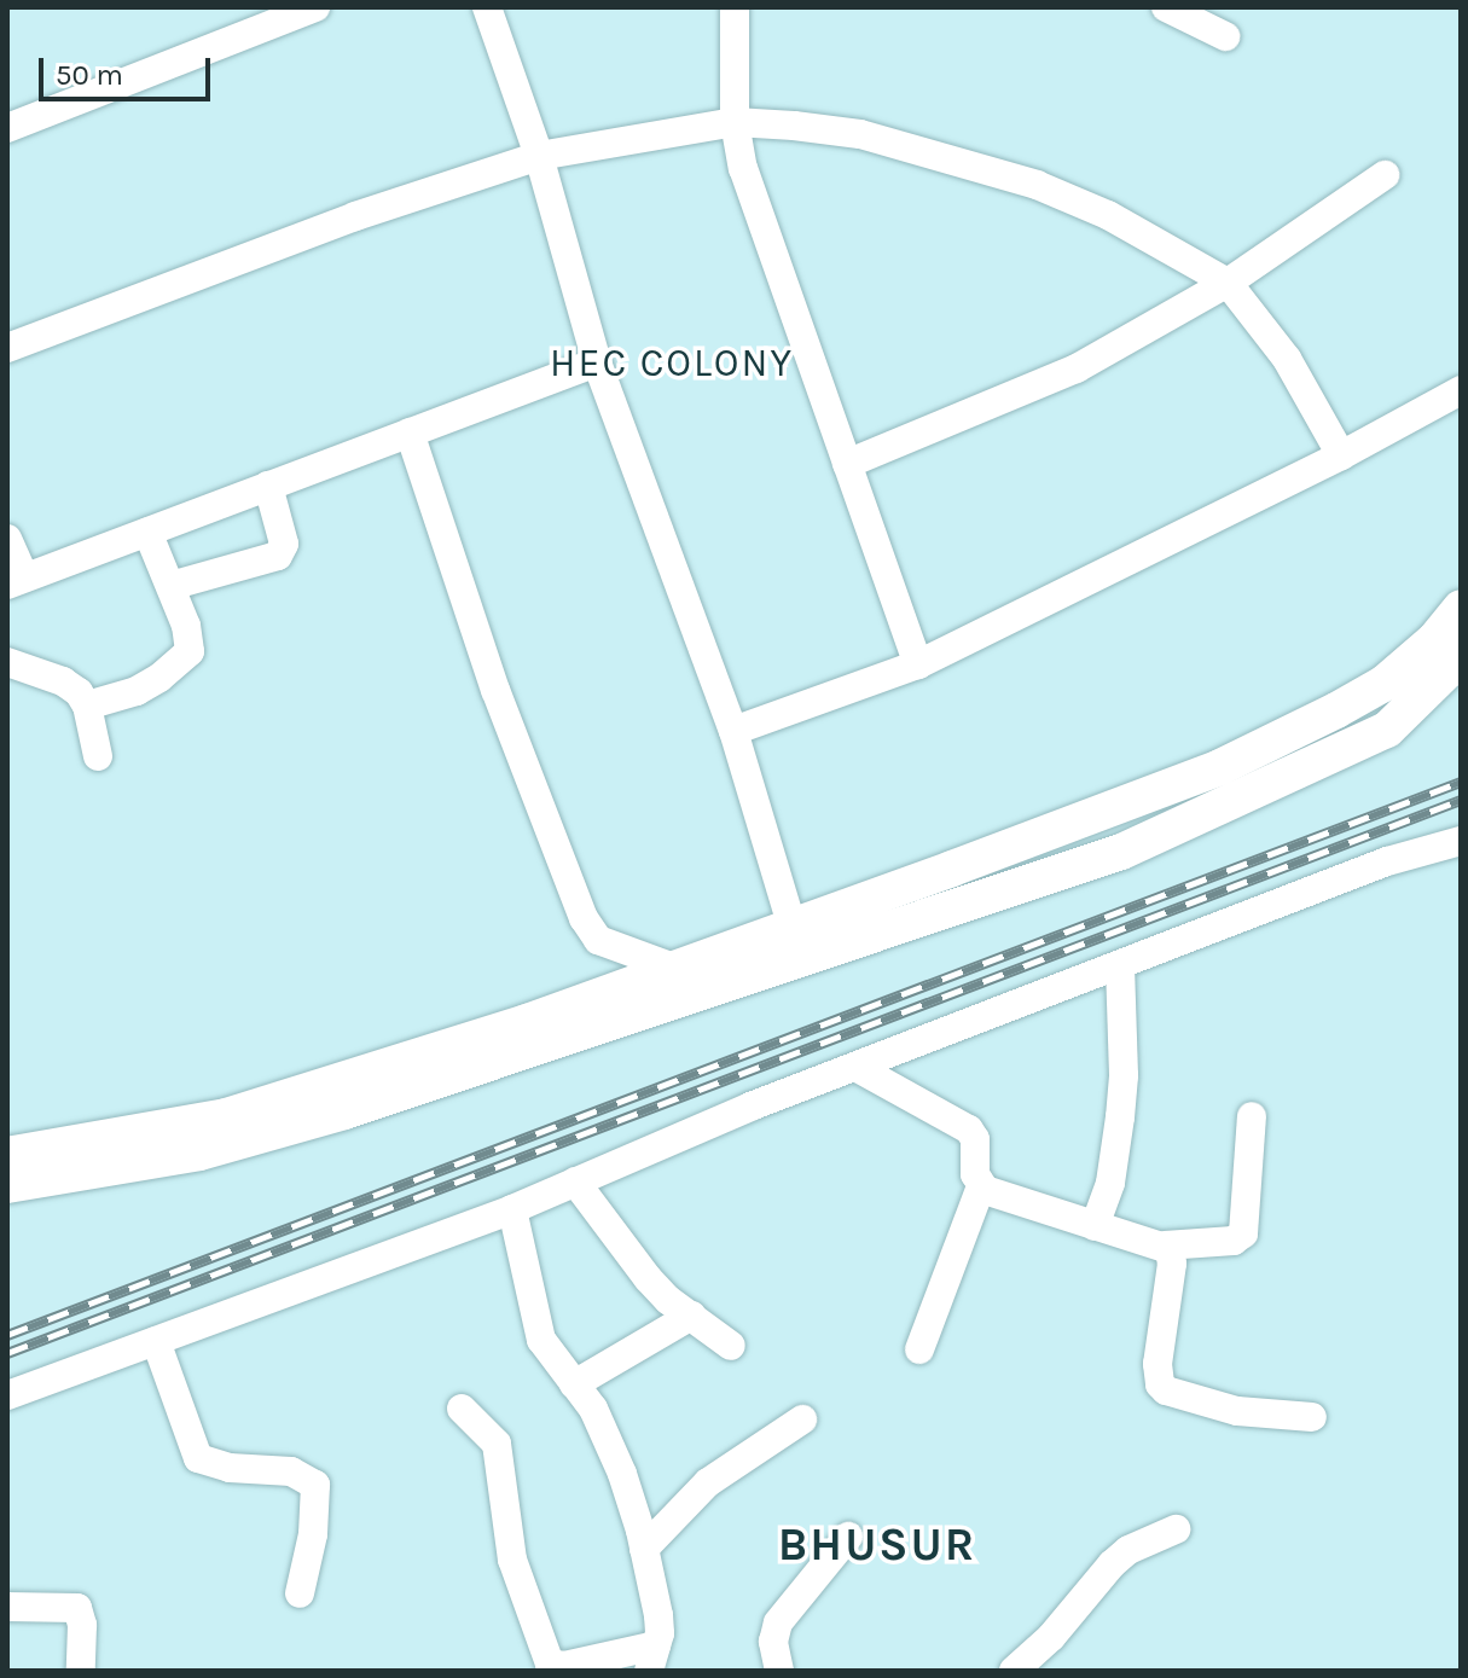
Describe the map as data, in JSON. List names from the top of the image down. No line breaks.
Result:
{"districts":["HEC COLONY","BHUSUR"],"scale_bar":"50 m"}
